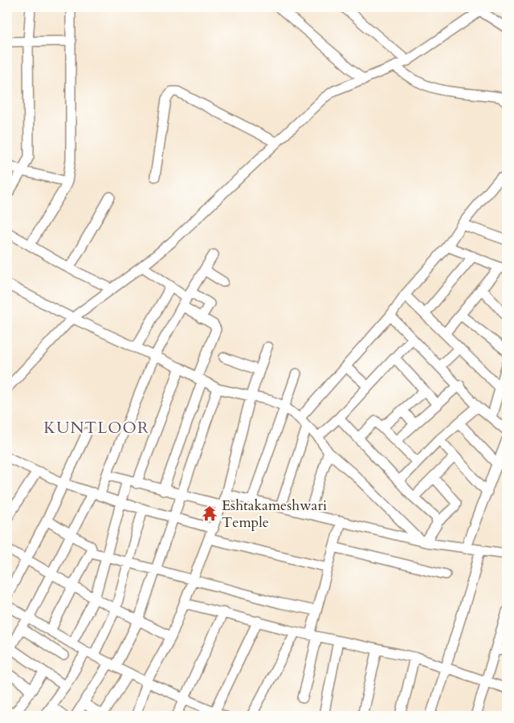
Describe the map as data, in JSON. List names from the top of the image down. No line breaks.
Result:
{"districts":["KUNTLOOR"],"places":{"temple":["Eshtakameshwari Temple"]}}
